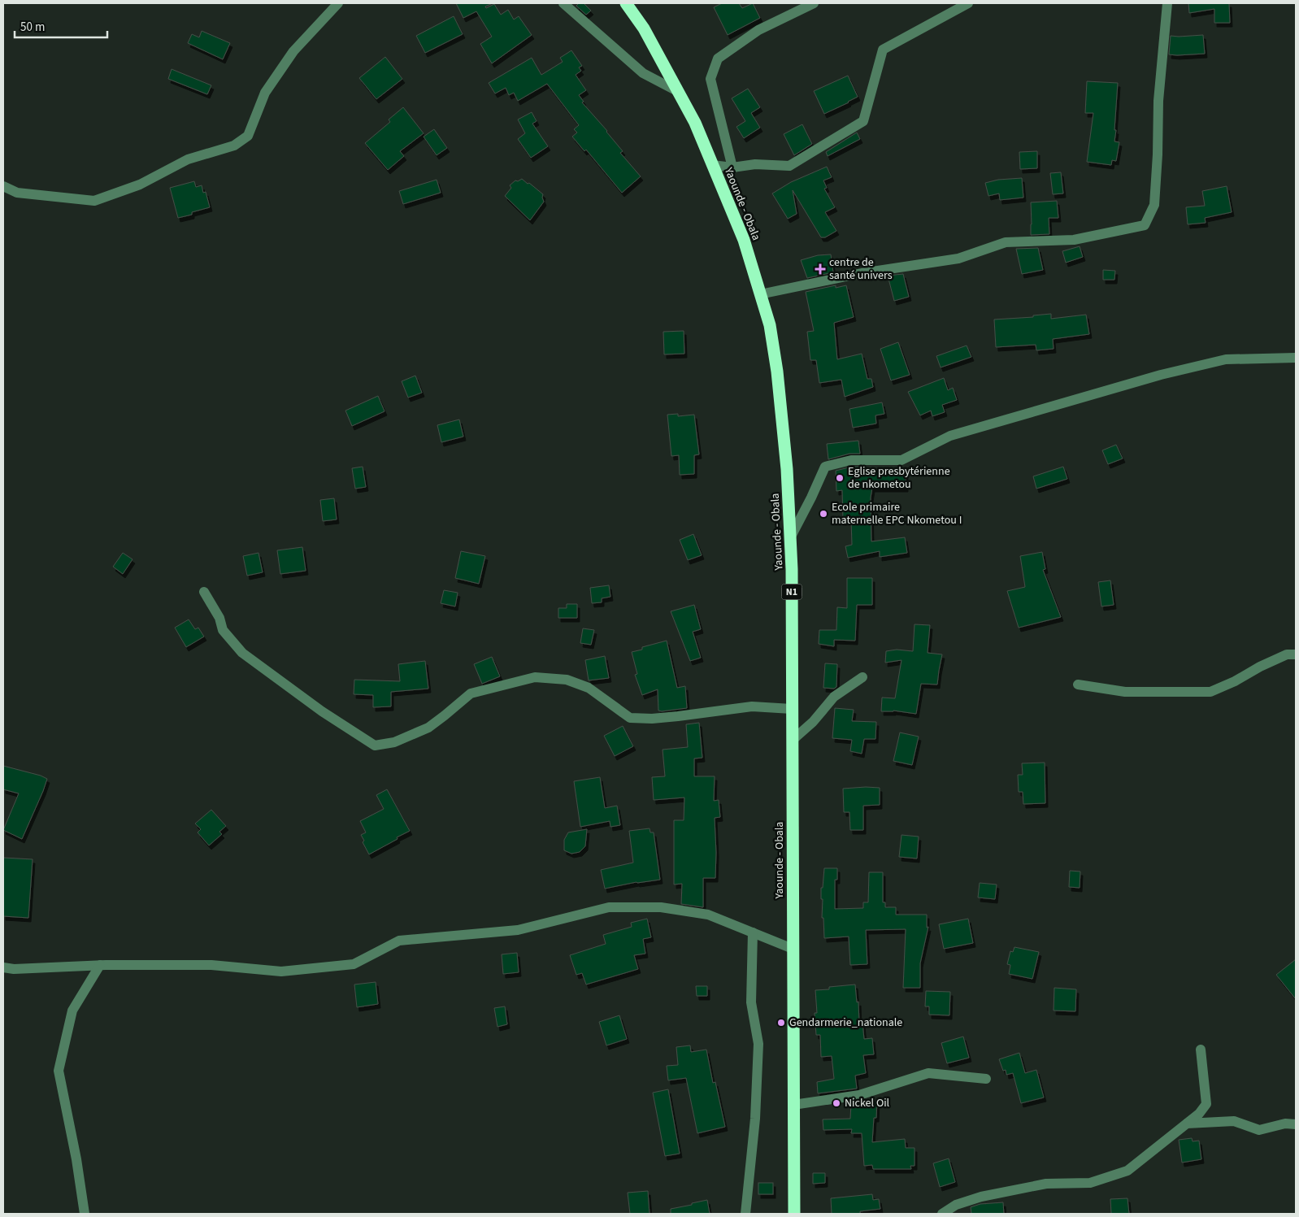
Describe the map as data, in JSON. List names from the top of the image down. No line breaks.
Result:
{"streets":{"highway":["Yaounde - Obala","N1"]},"places":{"health":["centre de santé univers"],"other":["Eglise presbytérienne de nkometou","Ecole primaire maternelle EPC Nkometou I","Gendarmerie_nationale","Nickel Oil"]},"scale_bar":"50 m"}
